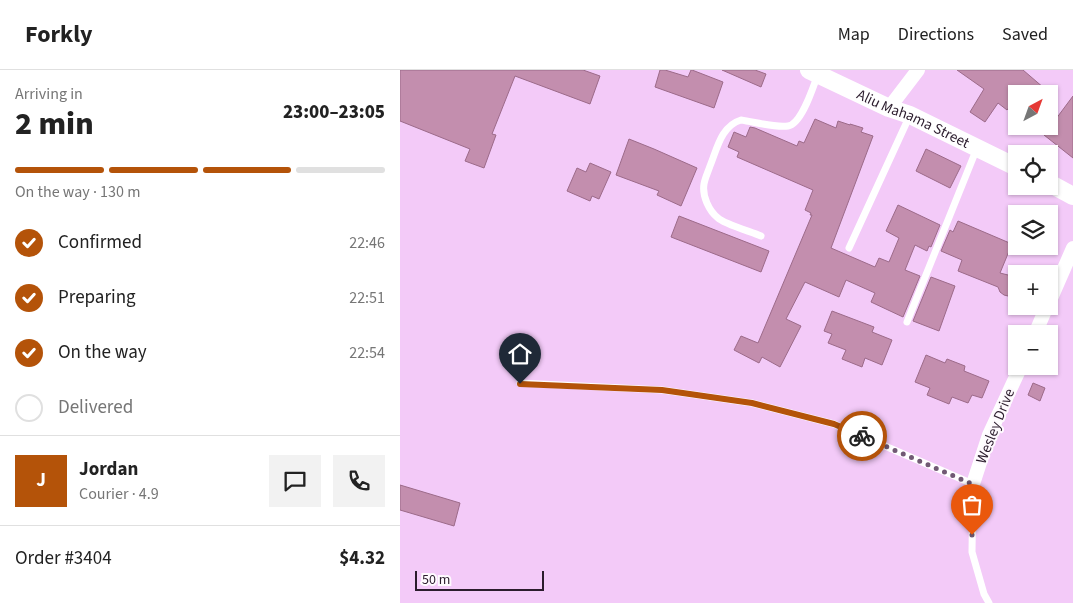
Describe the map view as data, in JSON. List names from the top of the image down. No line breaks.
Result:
{"streets":{"street":["Aliu Mahama Street","Wesley Drive"]},"scale_bar":"50 m","north":"top right","page":{"header":"Forkly","nav":["Map","Directions","Saved"],"heading":["2 min","Arriving in","23:00–23:05"],"panel":["Jordan","Courier · 4.9","Order #3404","$4.32"],"map_buttons":["+","−"],"bar":"On the way · 130 m","list":[["Confirmed","22:46"],["Preparing","22:51"],["On the way","22:54"],"Delivered"],"round":"J","scale":"50 m"}}
